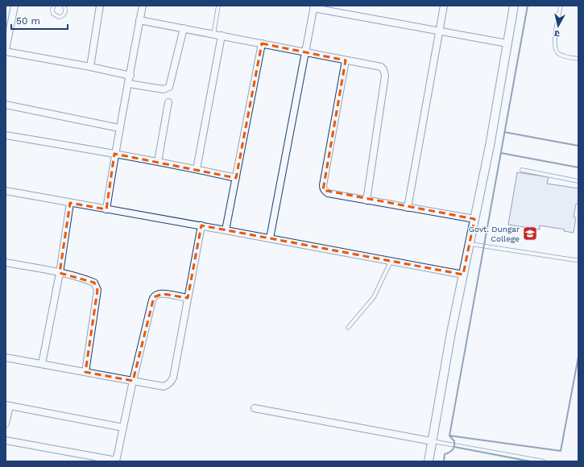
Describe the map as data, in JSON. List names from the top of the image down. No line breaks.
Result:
{"places":{"school or university":["Govt. Dungar College"]},"scale_bar":"50 m","north":"bottom"}
